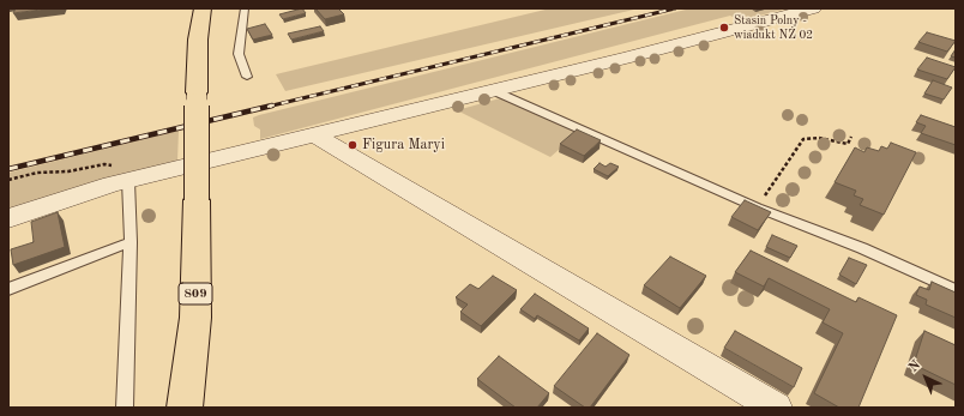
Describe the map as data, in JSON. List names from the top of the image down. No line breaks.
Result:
{"streets":{"main road":["809"]},"places":["Stasin Polny - wiadukt NŻ 02","Figura Maryi"],"north":"top left"}
